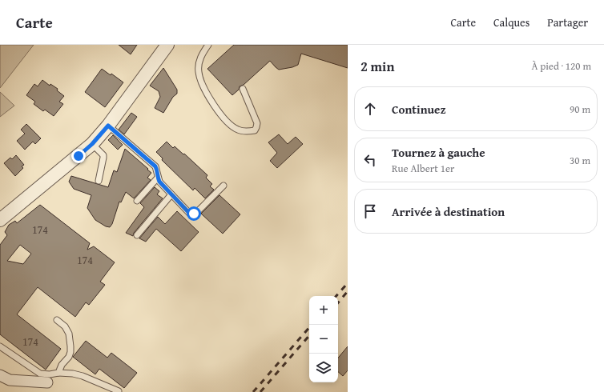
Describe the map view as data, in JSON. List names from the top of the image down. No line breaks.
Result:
{"house_numbers":["174","174","174"],"page":{"header":"Carte","nav":["Carte","Calques","Partager"],"heading":["2 min","À pied · 120 m"],"list":[["Continuez","90 m"],["Tournez à gauche","Rue Albert 1er","30 m"],"Arrivée à destination"],"map_buttons":["+","−"]}}
